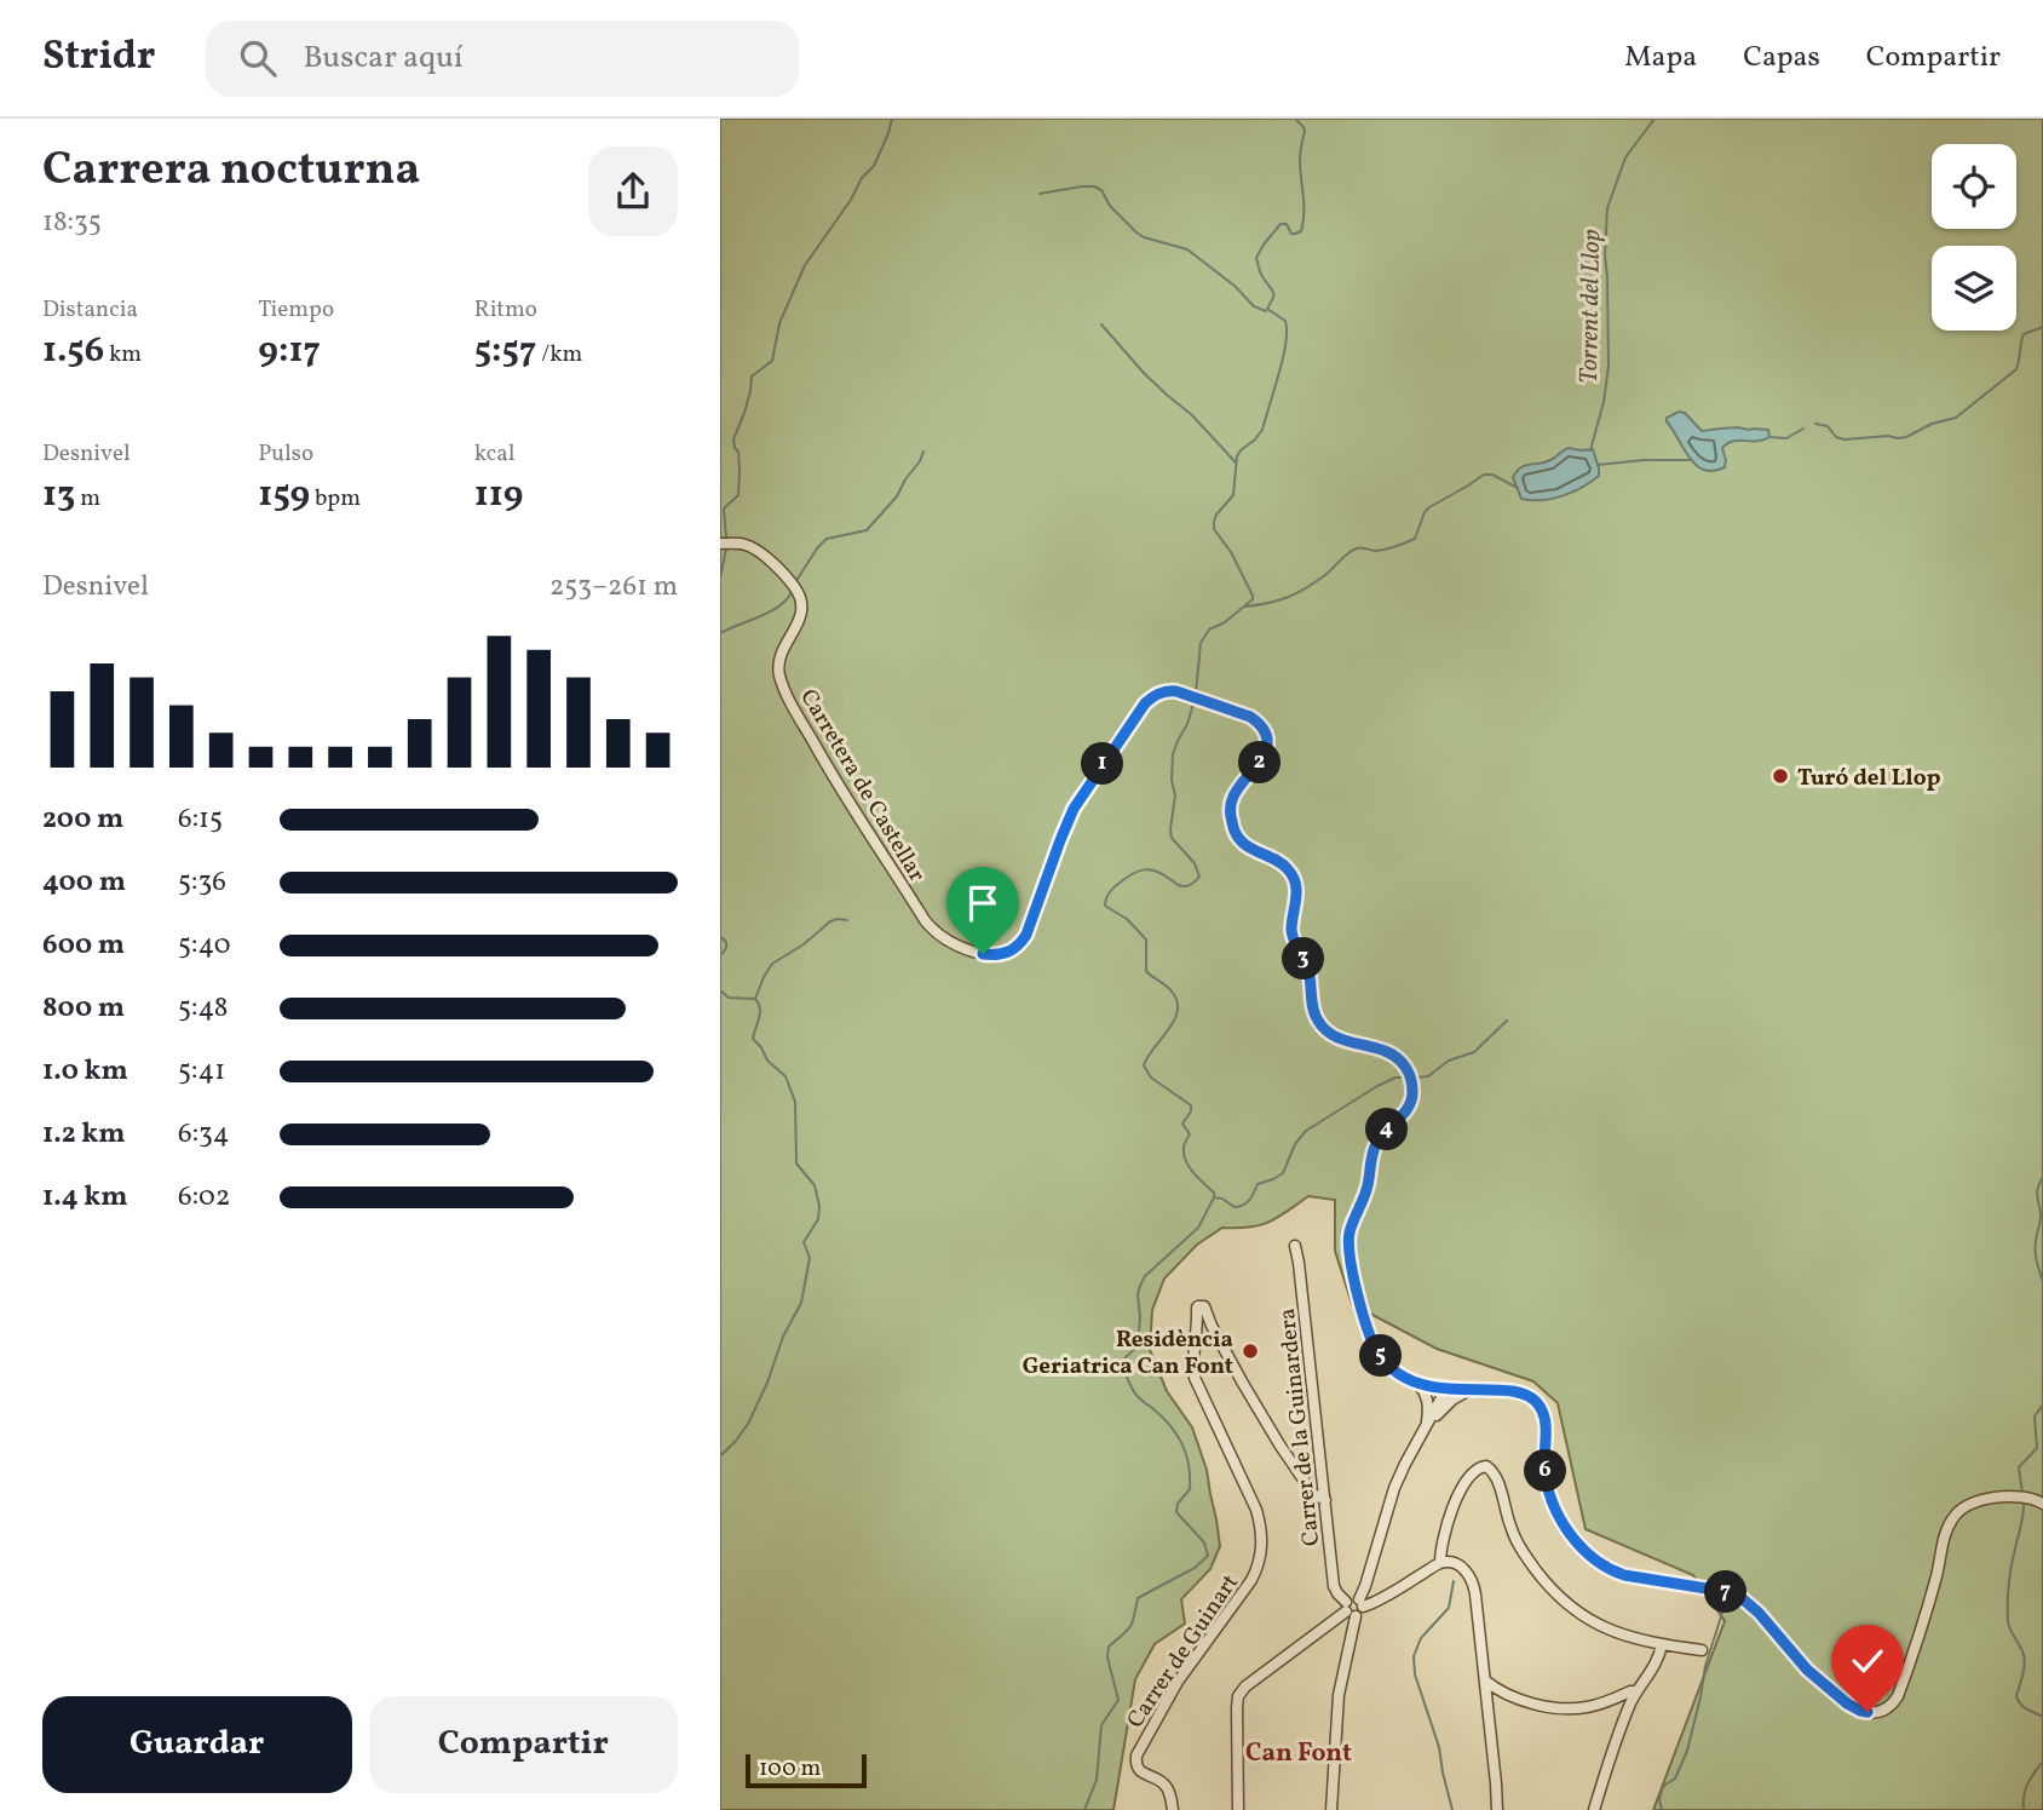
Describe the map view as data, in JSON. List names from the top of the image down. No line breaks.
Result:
{"streets":{"street":["Carretera de Castellar","Carrer de la Guinardera","Carrer de Guinart"]},"crossings":[["Carrer de la Guinardera","Carrer de Guinart"]],"districts":["Can Font"],"water":["Torrent del Llop"],"places":["Turó del Llop","Residència Geriatrica Can Font"],"scale_bar":"100 m","page":{"header":"Stridr","search":"Buscar aquí","nav":["Mapa","Capas","Compartir"],"heading":["Carrera nocturna","18:35"],"stats":[["Distancia","1.56 km"],["Tiempo","9:17"],["Ritmo","5:57 /km"],["Desnivel","13 m"],["Pulso","159 bpm"],["kcal","119"]],"chart":["Desnivel","253–261 m"],"pins":["2","1","3","4","5","6","7"],"list":[{"name":"200 m","note":"6:15"},{"name":"400 m","note":"5:36"},{"name":"600 m","note":"5:40"},{"name":"800 m","note":"5:48"},{"name":"1.0 km","note":"5:41"},{"name":"1.2 km","note":"6:34"},{"name":"1.4 km","note":"6:02"}],"buttons":["Guardar","Compartir"],"scale":"100 m"}}
